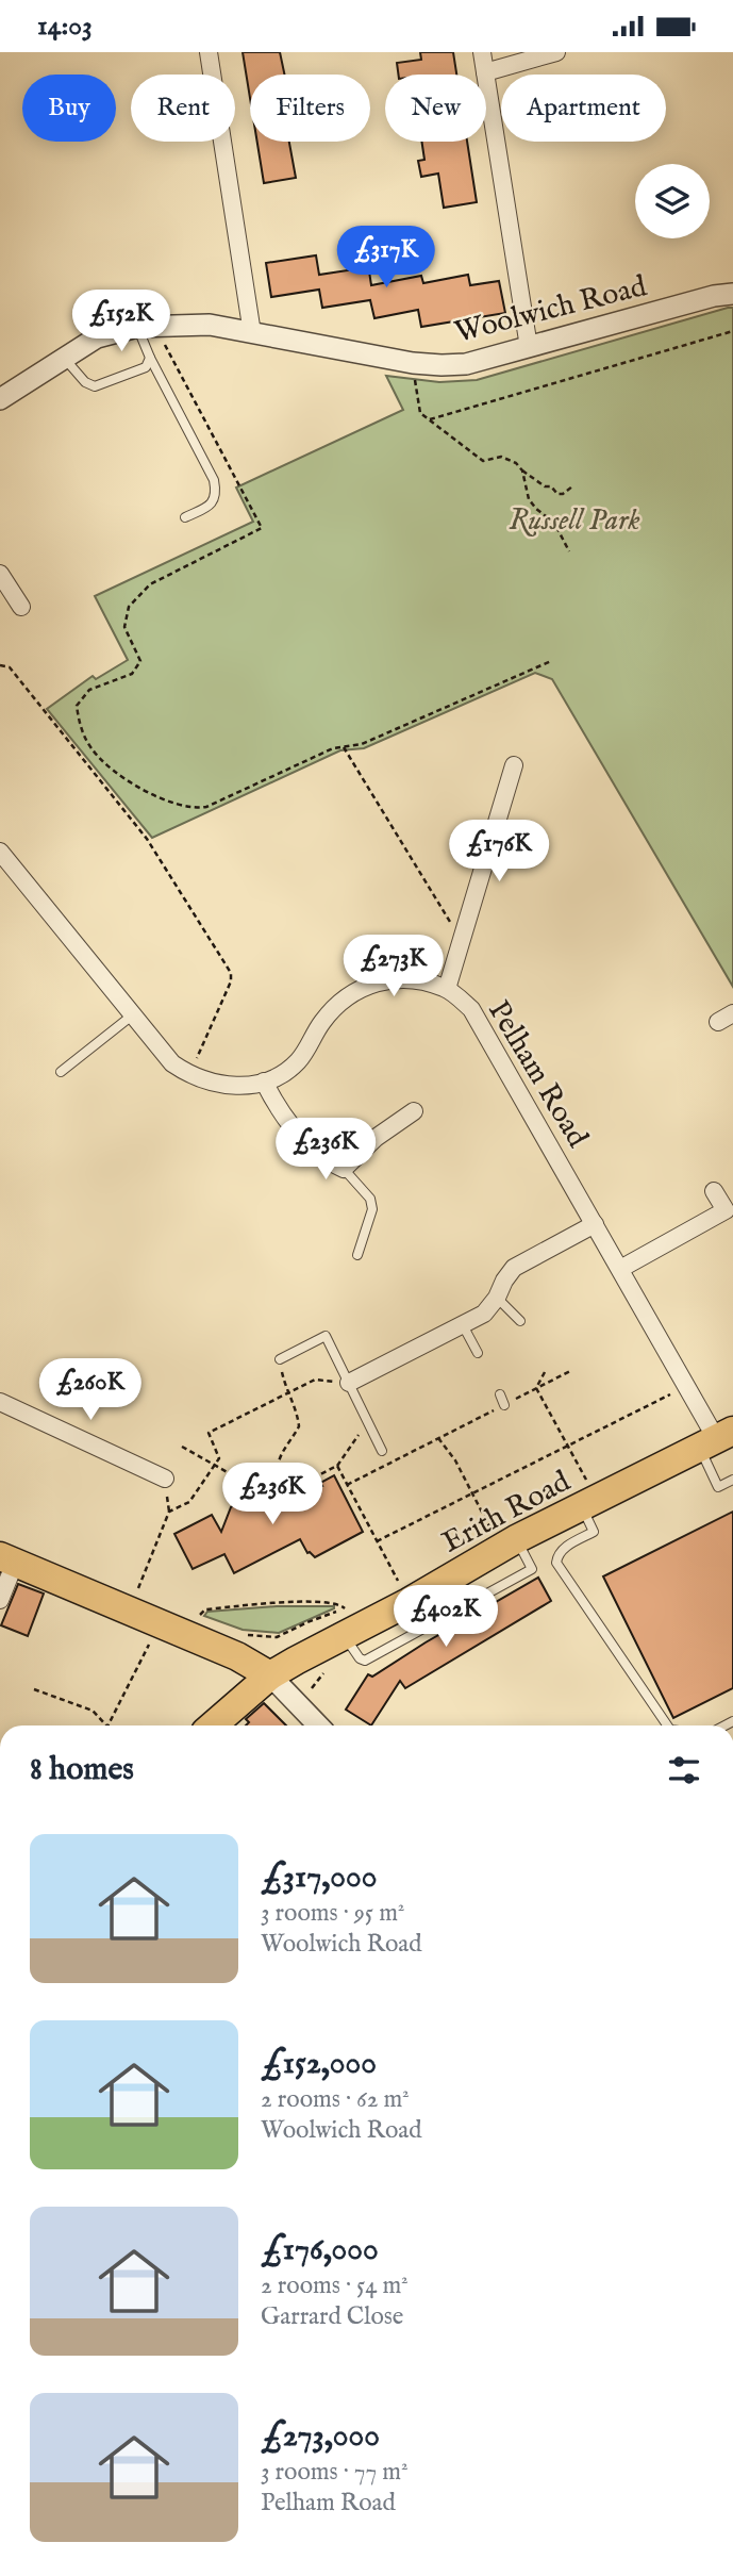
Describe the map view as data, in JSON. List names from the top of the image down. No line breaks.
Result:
{"streets":{"main road":["Erith Road"],"street":["Woolwich Road","Pelham Road"]},"crossings":[["Pelham Road","Erith Road"]],"parks":["Russell Park"],"page":{"status":"14:03","chip":["Buy","Rent","Filters","New","Apartment"],"price":["£317K","£152K","£176K","£273K","£236K","£260K","£236K","£402K"],"heading":"8 homes","list":[{"name":"£317,000","note":"3 rooms · 95 m² · Woolwich Road"},{"name":"£152,000","note":"2 rooms · 62 m² · Woolwich Road"},{"name":"£176,000","note":"2 rooms · 54 m² · Garrard Close"},{"name":"£273,000","note":"3 rooms · 77 m² · Pelham Road"}]}}
